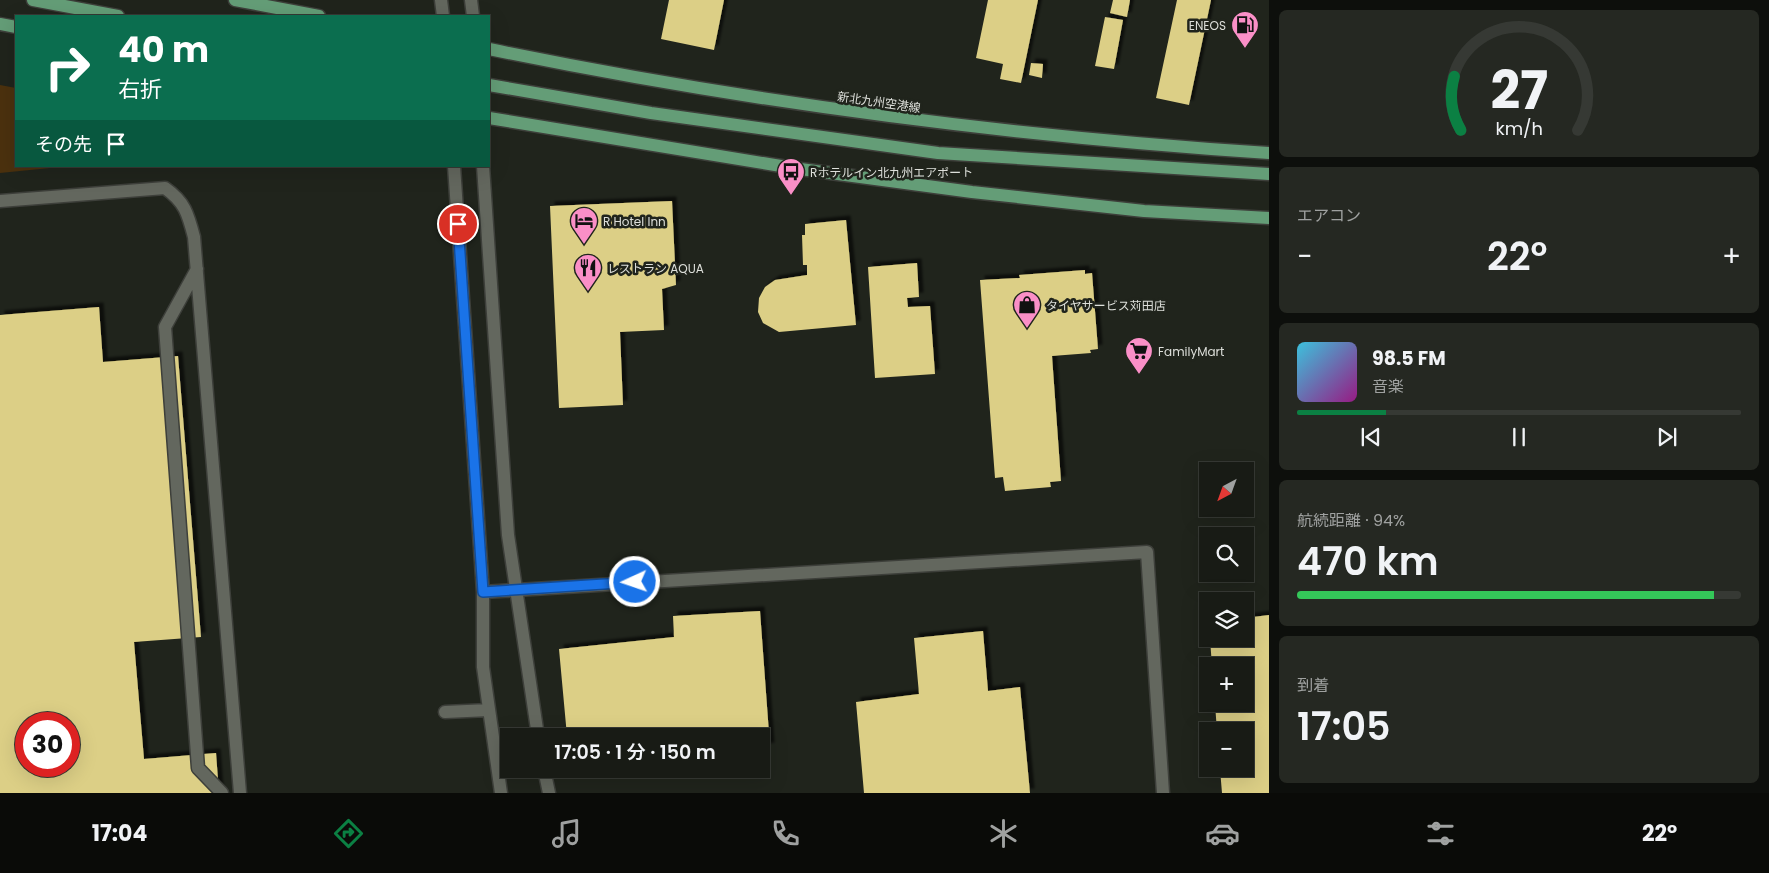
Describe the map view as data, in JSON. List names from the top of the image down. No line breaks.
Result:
{"streets":{"main road":["新北九州空港線"]},"places":{"fuel station":["ENEOS"],"bus stop":["Rホテルイン北九州エアポート"],"hotel":["R Hotel Inn"],"restaurant":["レストラン AQUA"],"shop":["タイヤサービス苅田店"],"supermarket":["FamilyMart"]},"north":"bottom left","page":{"turn":["40 m","右折"],"then":"その先","tile":["エアコン",["航続距離 · 94%","470 km"],["到着","17:05"]],"heat":["−","22°","+"],"song":["98.5 FM","音楽"],"map_buttons":["+","−"],"limit":"30","trip":"17:05 · 1 分 · 150 m","tabs":["17:04","22°"],"gauge":["27","km/h"]}}
